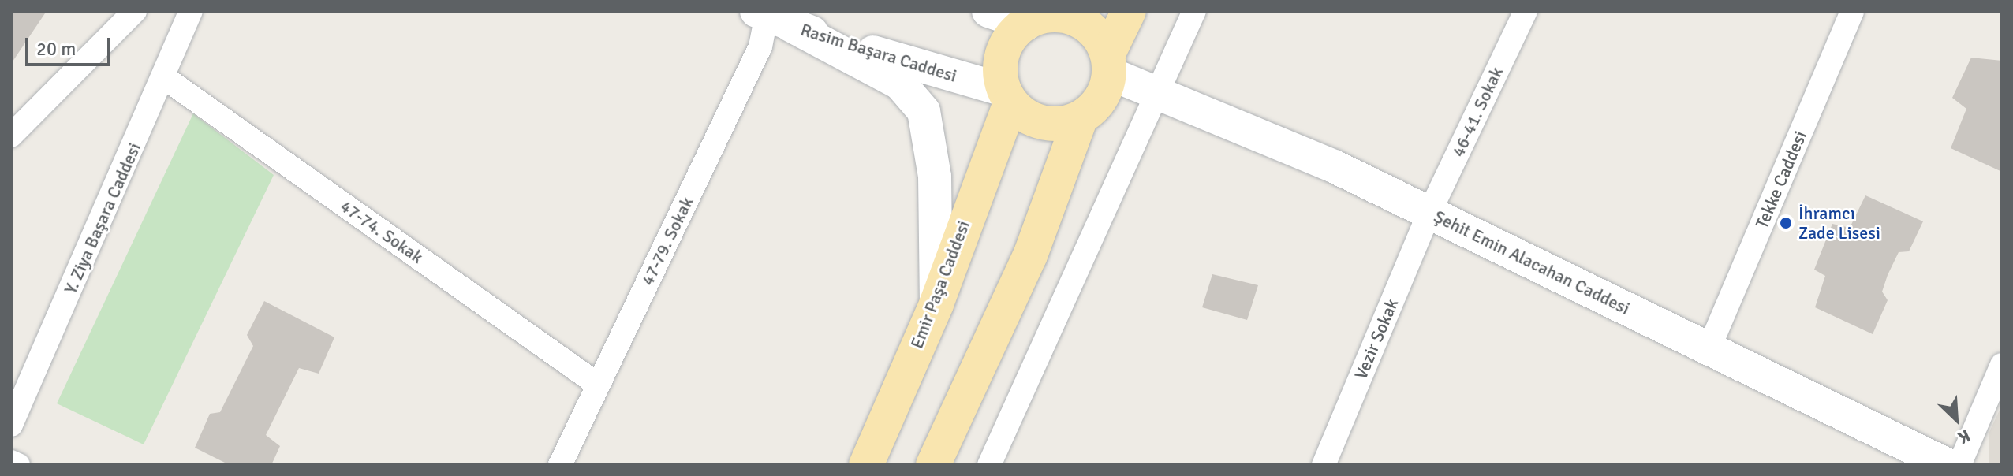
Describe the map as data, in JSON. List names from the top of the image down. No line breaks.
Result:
{"streets":{"main road":["Emir Paşa Caddesi"],"street":["Rasim Başara Caddesi","46-41. Sokak","Tekke Caddesi","Y. Ziya Başara Caddesi","47-74. Sokak","47-79. Sokak","Şehit Emin Alacahan Caddesi","Vezir Sokak"]},"crossings":[["Rasim Başara Caddesi","47-79. Sokak"],["Rasim Başara Caddesi","Şehit Emin Alacahan Caddesi"],["Rasim Başara Caddesi","Emir Paşa Caddesi"],["46-41. Sokak","Şehit Emin Alacahan Caddesi"],["46-41. Sokak","Vezir Sokak"],["Tekke Caddesi","Şehit Emin Alacahan Caddesi"],["Y. Ziya Başara Caddesi","47-74. Sokak"],["47-74. Sokak","47-79. Sokak"],["Şehit Emin Alacahan Caddesi","Emir Paşa Caddesi"],["Şehit Emin Alacahan Caddesi","Vezir Sokak"]],"places":["İhramcı Zade Lisesi"],"scale_bar":"20 m","north":"bottom right"}
